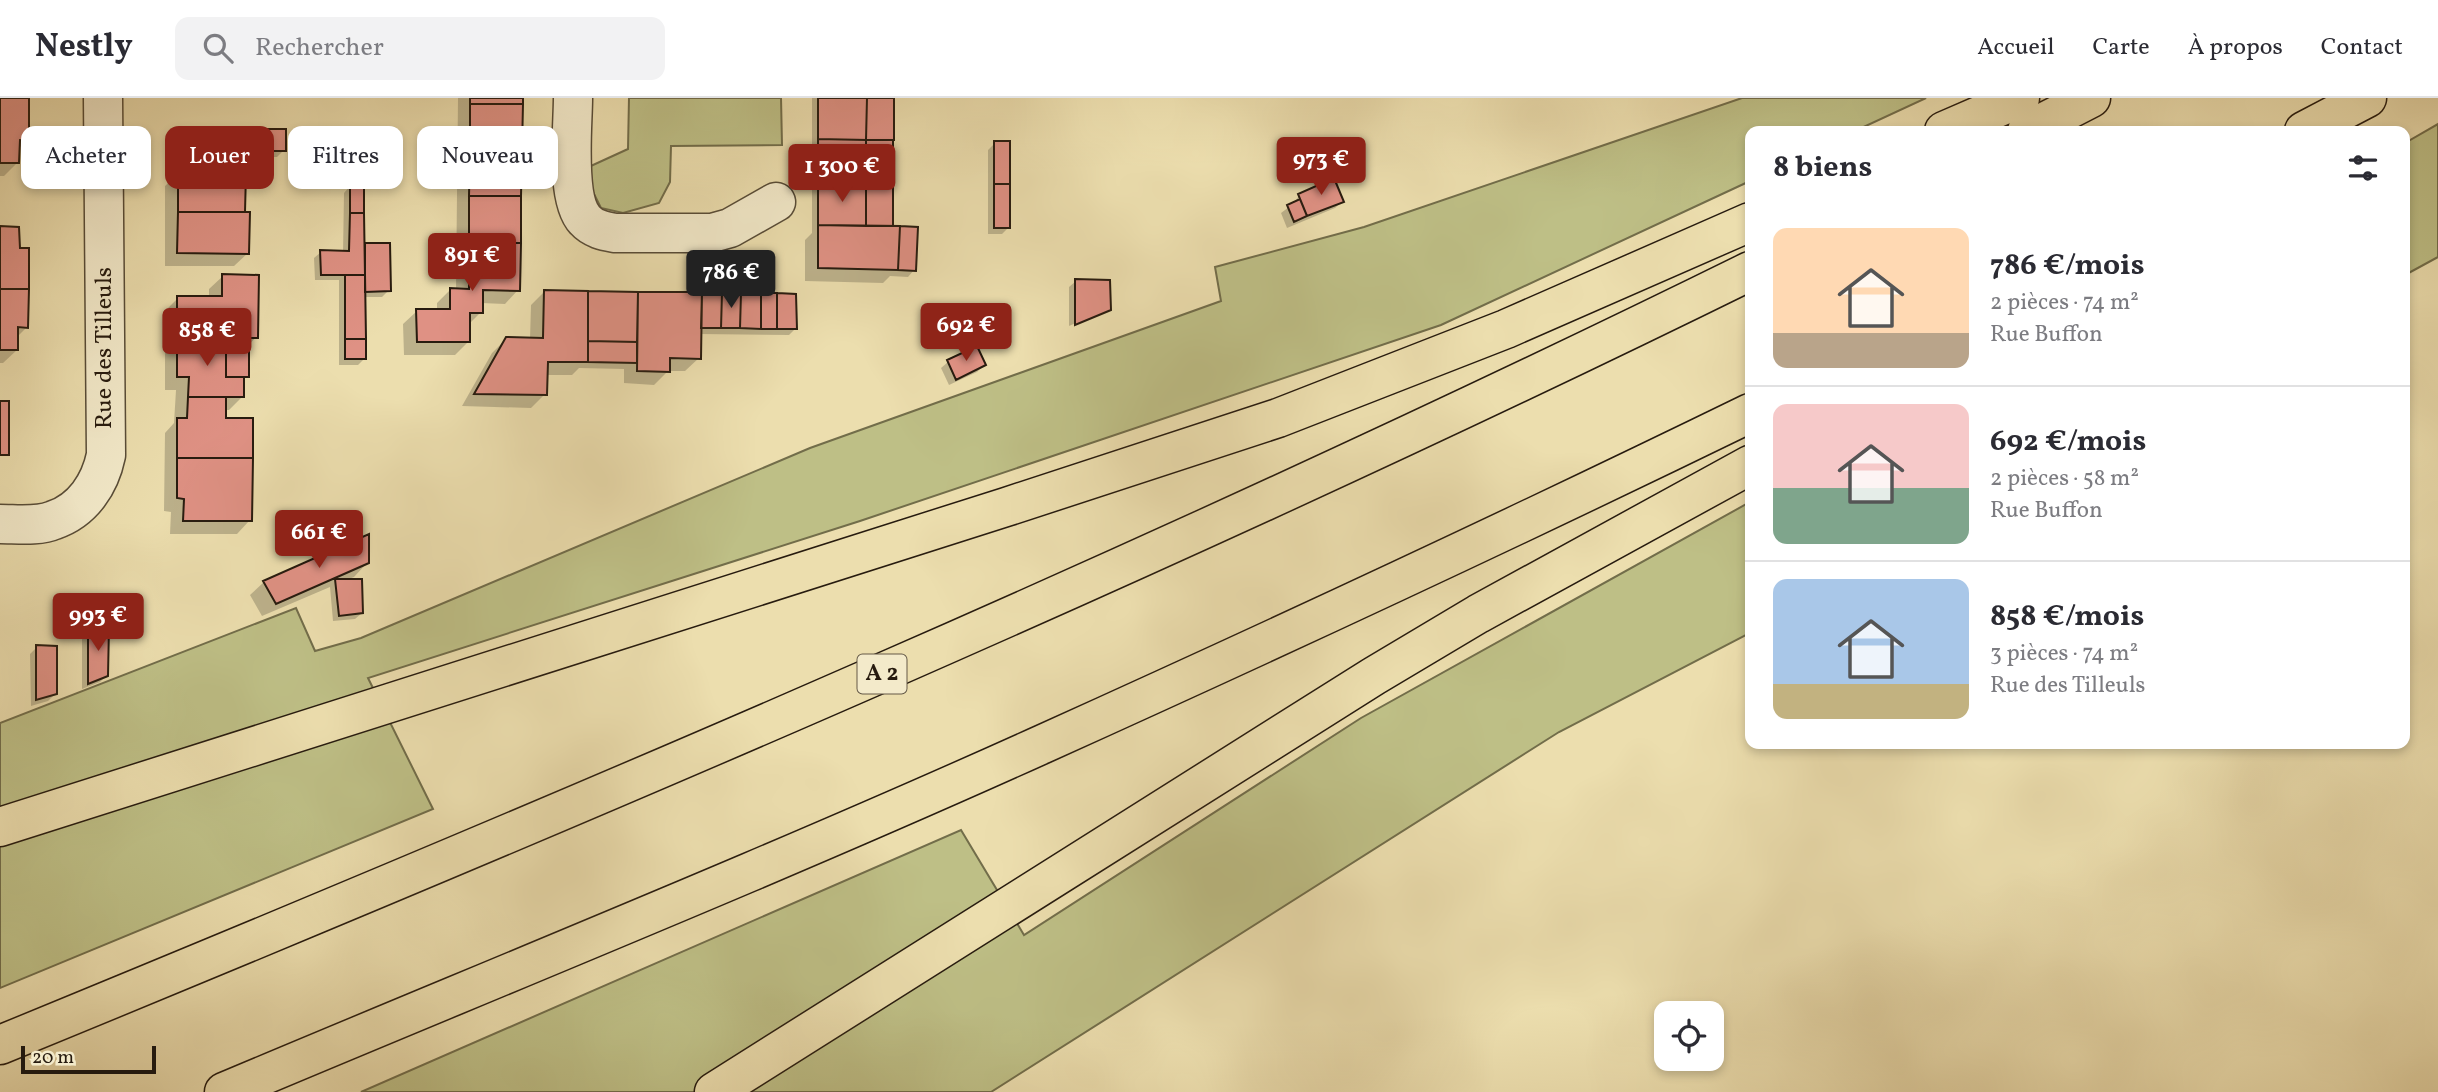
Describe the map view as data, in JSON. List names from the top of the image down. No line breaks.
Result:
{"streets":{"highway":["A 2"],"street":["Rue des Tilleuls"]},"scale_bar":"20 m","page":{"header":"Nestly","search":"Rechercher","nav":["Accueil","Carte","À propos","Contact"],"chip":["Acheter","Louer","Filtres","Nouveau"],"heading":"8 biens","price":["973 €","1 300 €","891 €","786 €","692 €","858 €","661 €","993 €"],"list":[{"name":"786 €/mois","note":"2 pièces · 74 m² · Rue Buffon"},{"name":"692 €/mois","note":"2 pièces · 58 m² · Rue Buffon"},{"name":"858 €/mois","note":"3 pièces · 74 m² · Rue des Tilleuls"}],"scale":"20 m"}}
